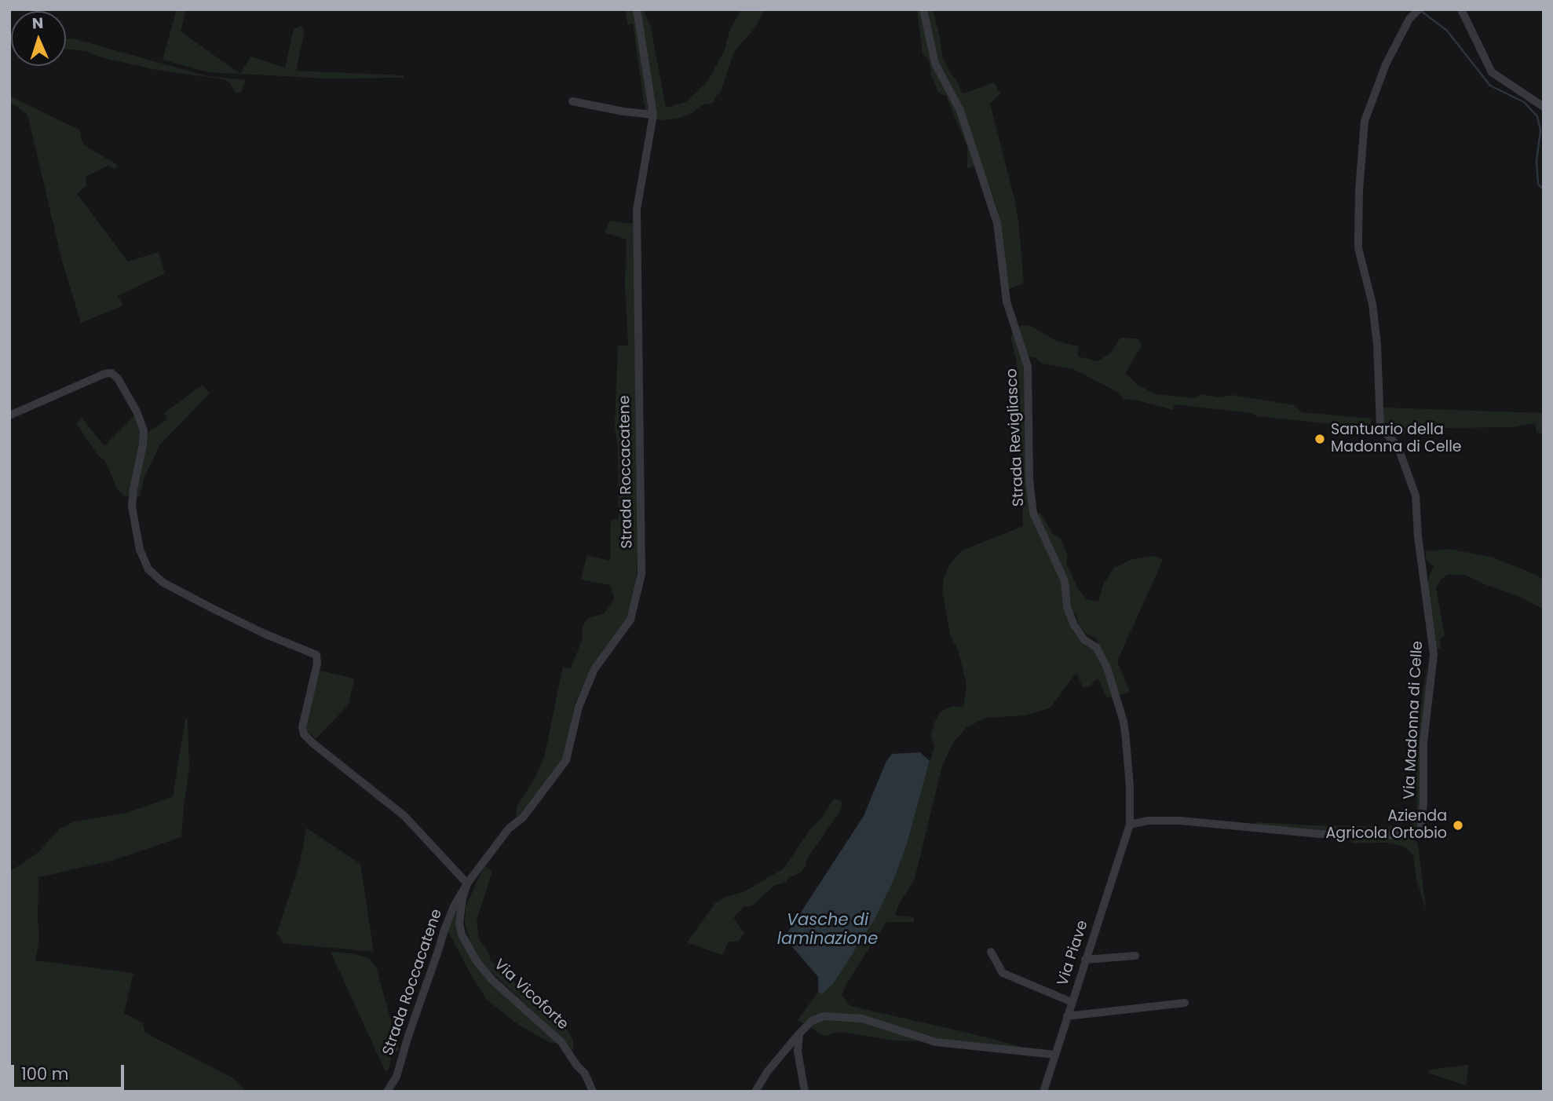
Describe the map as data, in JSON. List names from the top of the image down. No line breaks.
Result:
{"streets":{"street":["Strada Revigliasco","Strada Roccacatene","Via Madonna di Celle","Via Piave","Via Vicoforte"]},"crossings":[["Strada Revigliasco","Via Madonna di Celle"],["Strada Revigliasco","Via Piave"],["Strada Roccacatene","Via Vicoforte"],["Via Madonna di Celle","Via Piave"]],"water":["Vasche di laminazione"],"places":["Santuario della Madonna di Celle","Azienda Agricola Ortobio"],"scale_bar":"100 m","north":"top"}
